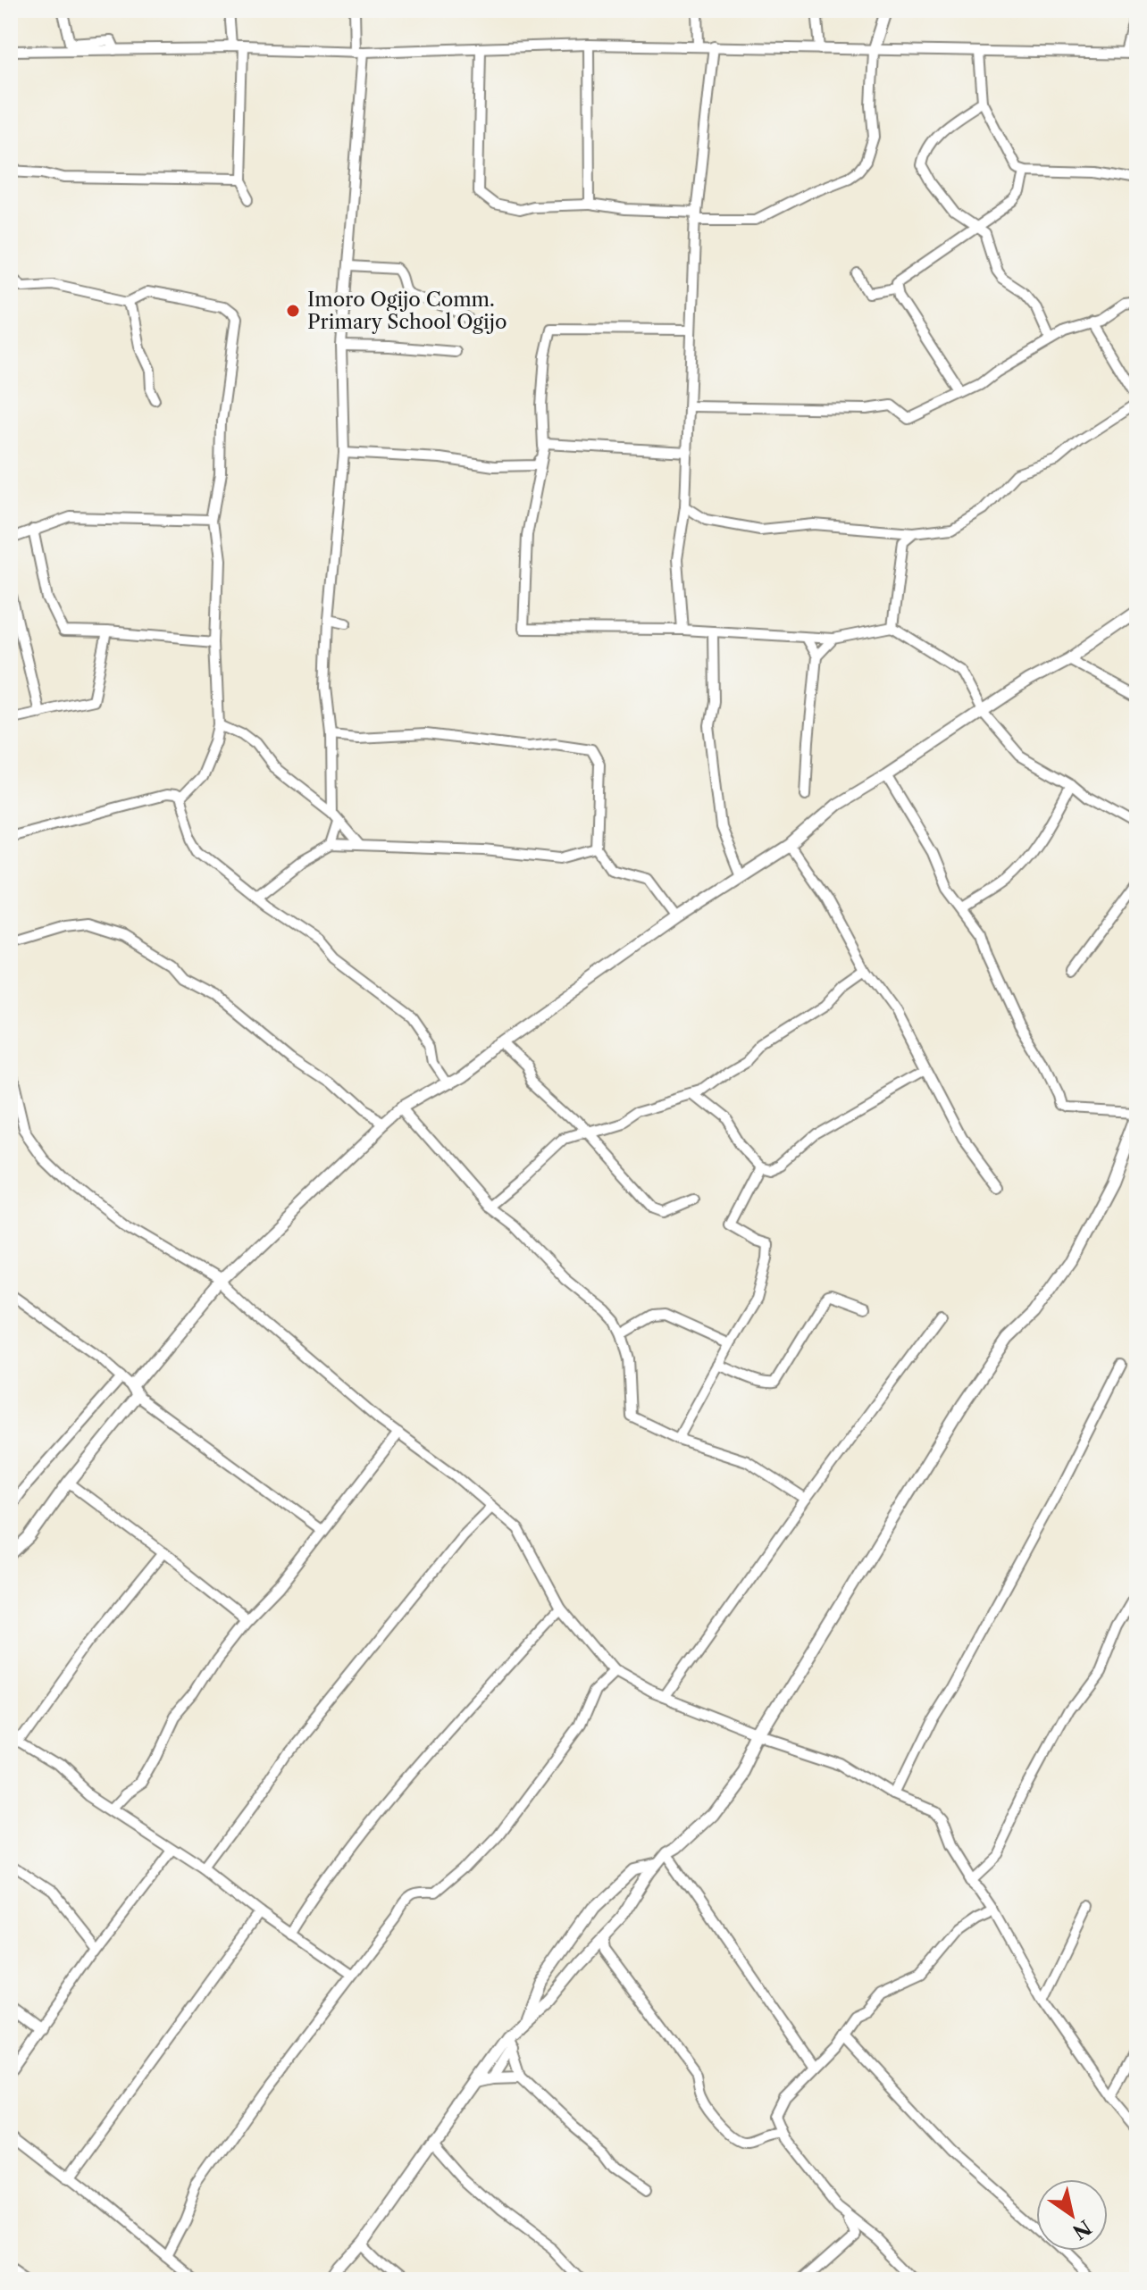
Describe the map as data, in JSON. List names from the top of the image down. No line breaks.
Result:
{"places":["Imoro Ogijo Comm. Primary School Ogijo"],"north":"bottom right"}
